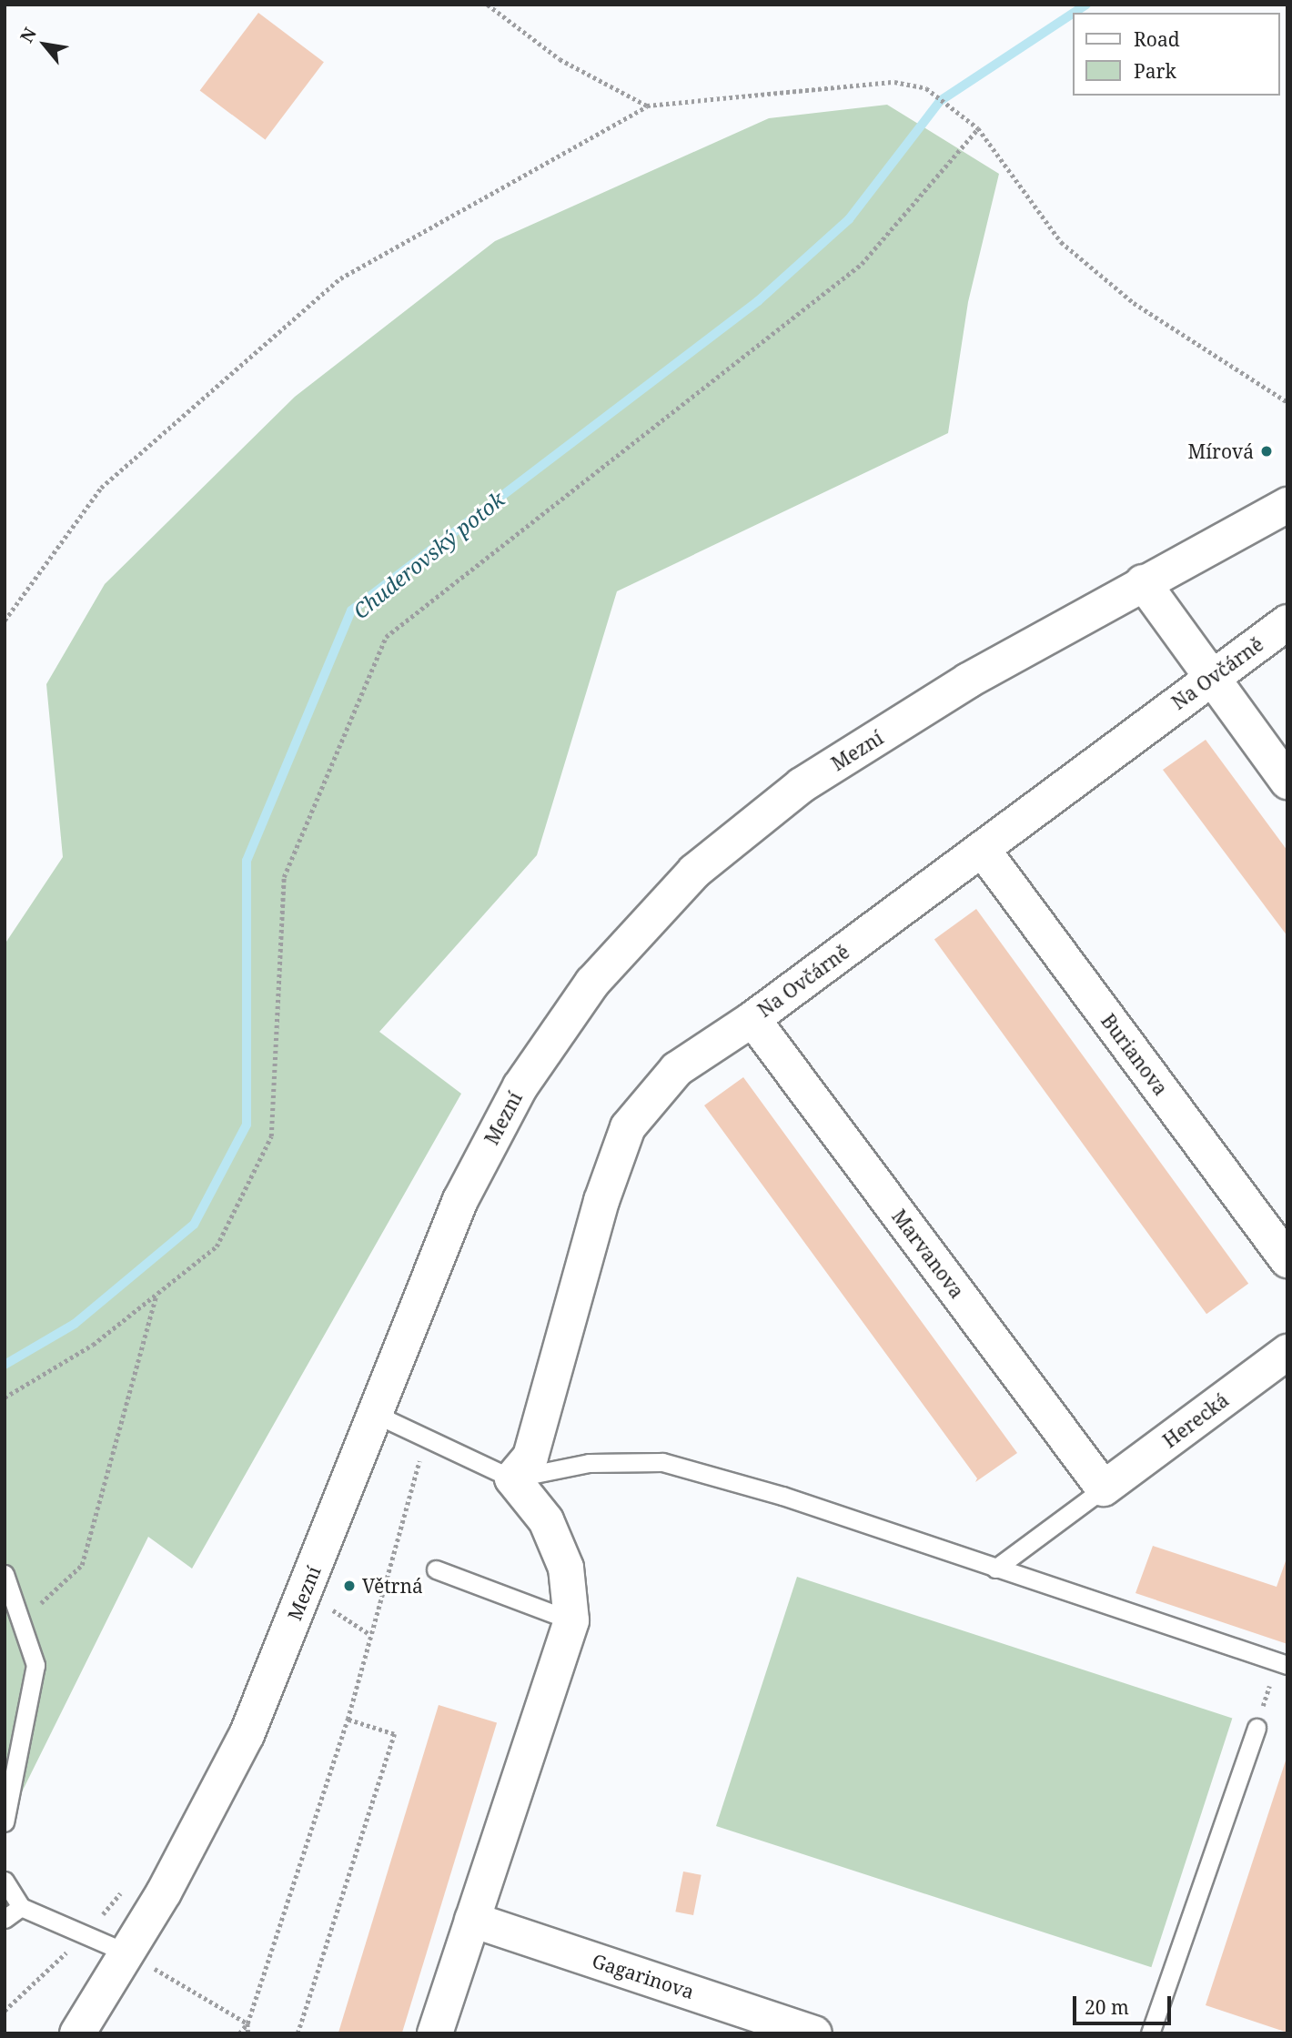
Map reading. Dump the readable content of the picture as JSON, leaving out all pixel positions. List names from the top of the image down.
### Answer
{
  "streets": {
    "street": [
      "Na Ovčárně",
      "Mezní",
      "Burianova",
      "Marvanova",
      "Herecká",
      "Gagarinova"
    ]
  },
  "crossings": [
    ["Na Ovčárně", "Burianova"],
    ["Na Ovčárně", "Marvanova"],
    ["Marvanova", "Herecká"]
  ],
  "water": ["Chuderovský potok"],
  "places": ["Mírová", "Větrná"],
  "legend": ["Road", "Park"],
  "scale_bar": "20 m",
  "north": "top left"
}
